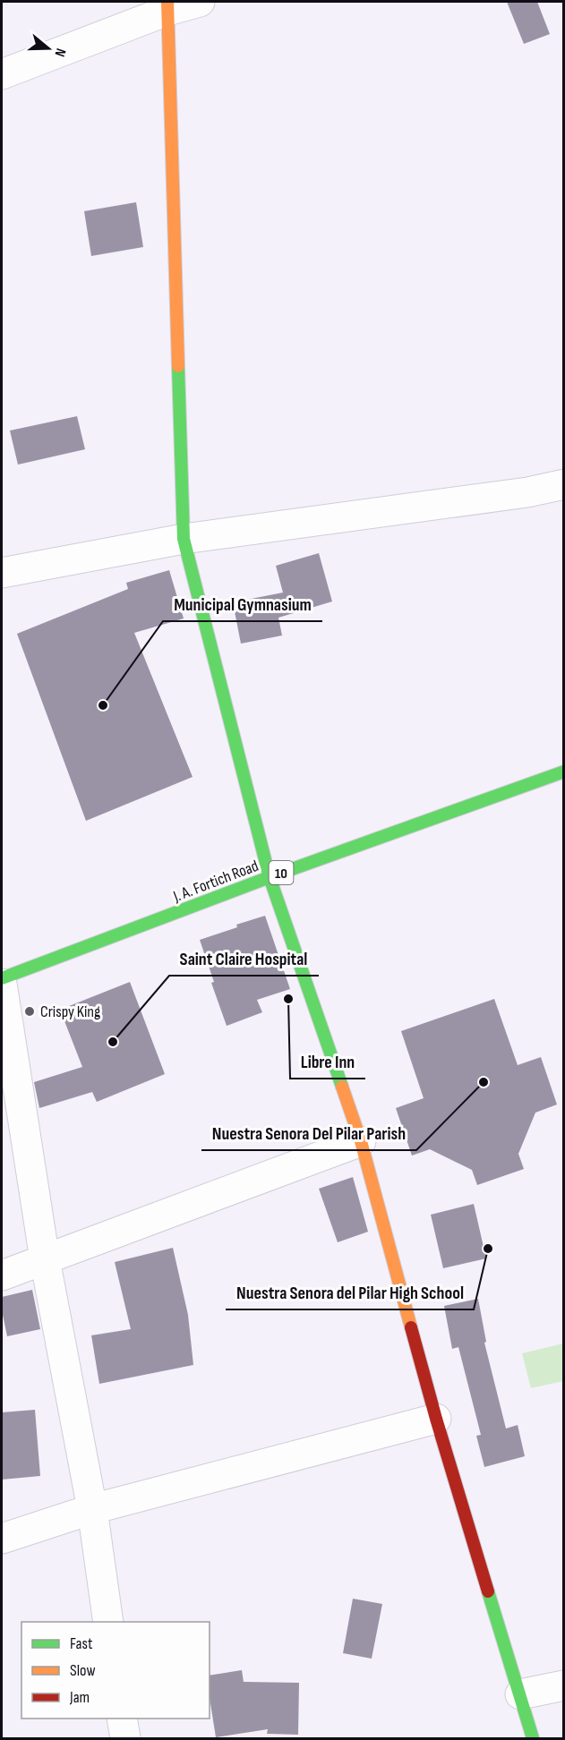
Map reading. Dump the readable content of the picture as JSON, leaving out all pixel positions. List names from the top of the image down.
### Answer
{
  "streets": {
    "main road": ["10", "J. A. Fortich Road"]
  },
  "places": [
    "Municipal Gymnasium",
    "Libre Inn",
    "Crispy King",
    "Saint Claire Hospital",
    "Nuestra Senora Del Pilar Parish",
    "Nuestra Senora del Pilar High School"
  ],
  "legend": ["Fast", "Slow", "Jam"],
  "north": "right"
}
